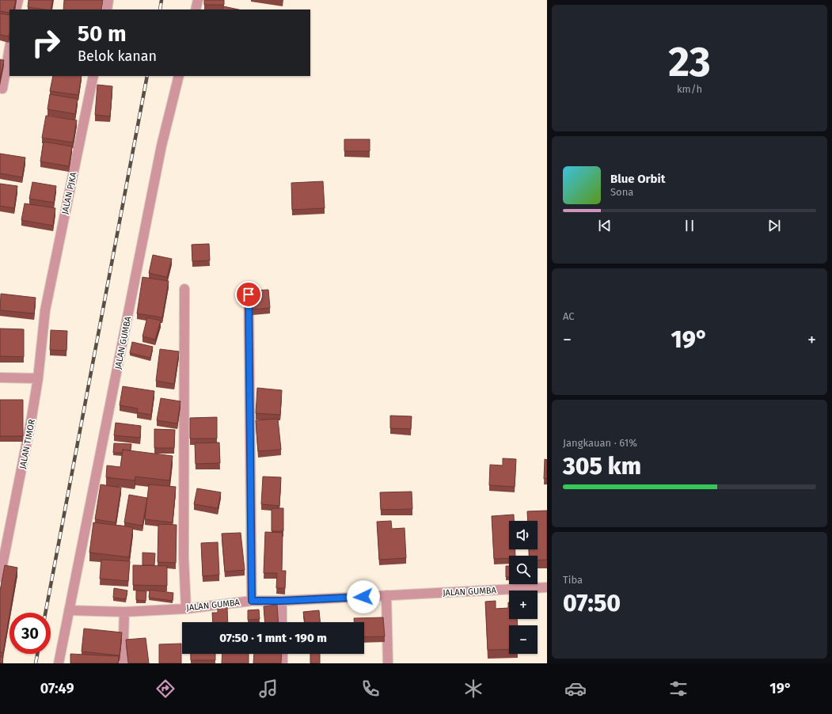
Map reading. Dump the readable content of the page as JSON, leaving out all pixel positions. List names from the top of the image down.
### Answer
{
  "streets": {
    "street": ["JALAN PJKA", "JALAN GUMBA", "JALAN TIMOR"]
  },
  "crossings": [
    ["JALAN PJKA", "JALAN TIMOR"]
  ],
  "page": {
    "tile": [
      ["23", "km/h"],
      "AC",
      ["Jangkauan · 61%", "305 km"],
      ["Tiba", "07:50"]
    ],
    "turn": ["50 m", "Belok kanan"],
    "song": ["Blue Orbit", "Sona"],
    "heat": ["−", "19°", "+"],
    "map_buttons": ["+", "−"],
    "limit": "30",
    "trip": "07:50 · 1 mnt · 190 m",
    "tabs": ["07:49", "19°"]
  }
}
